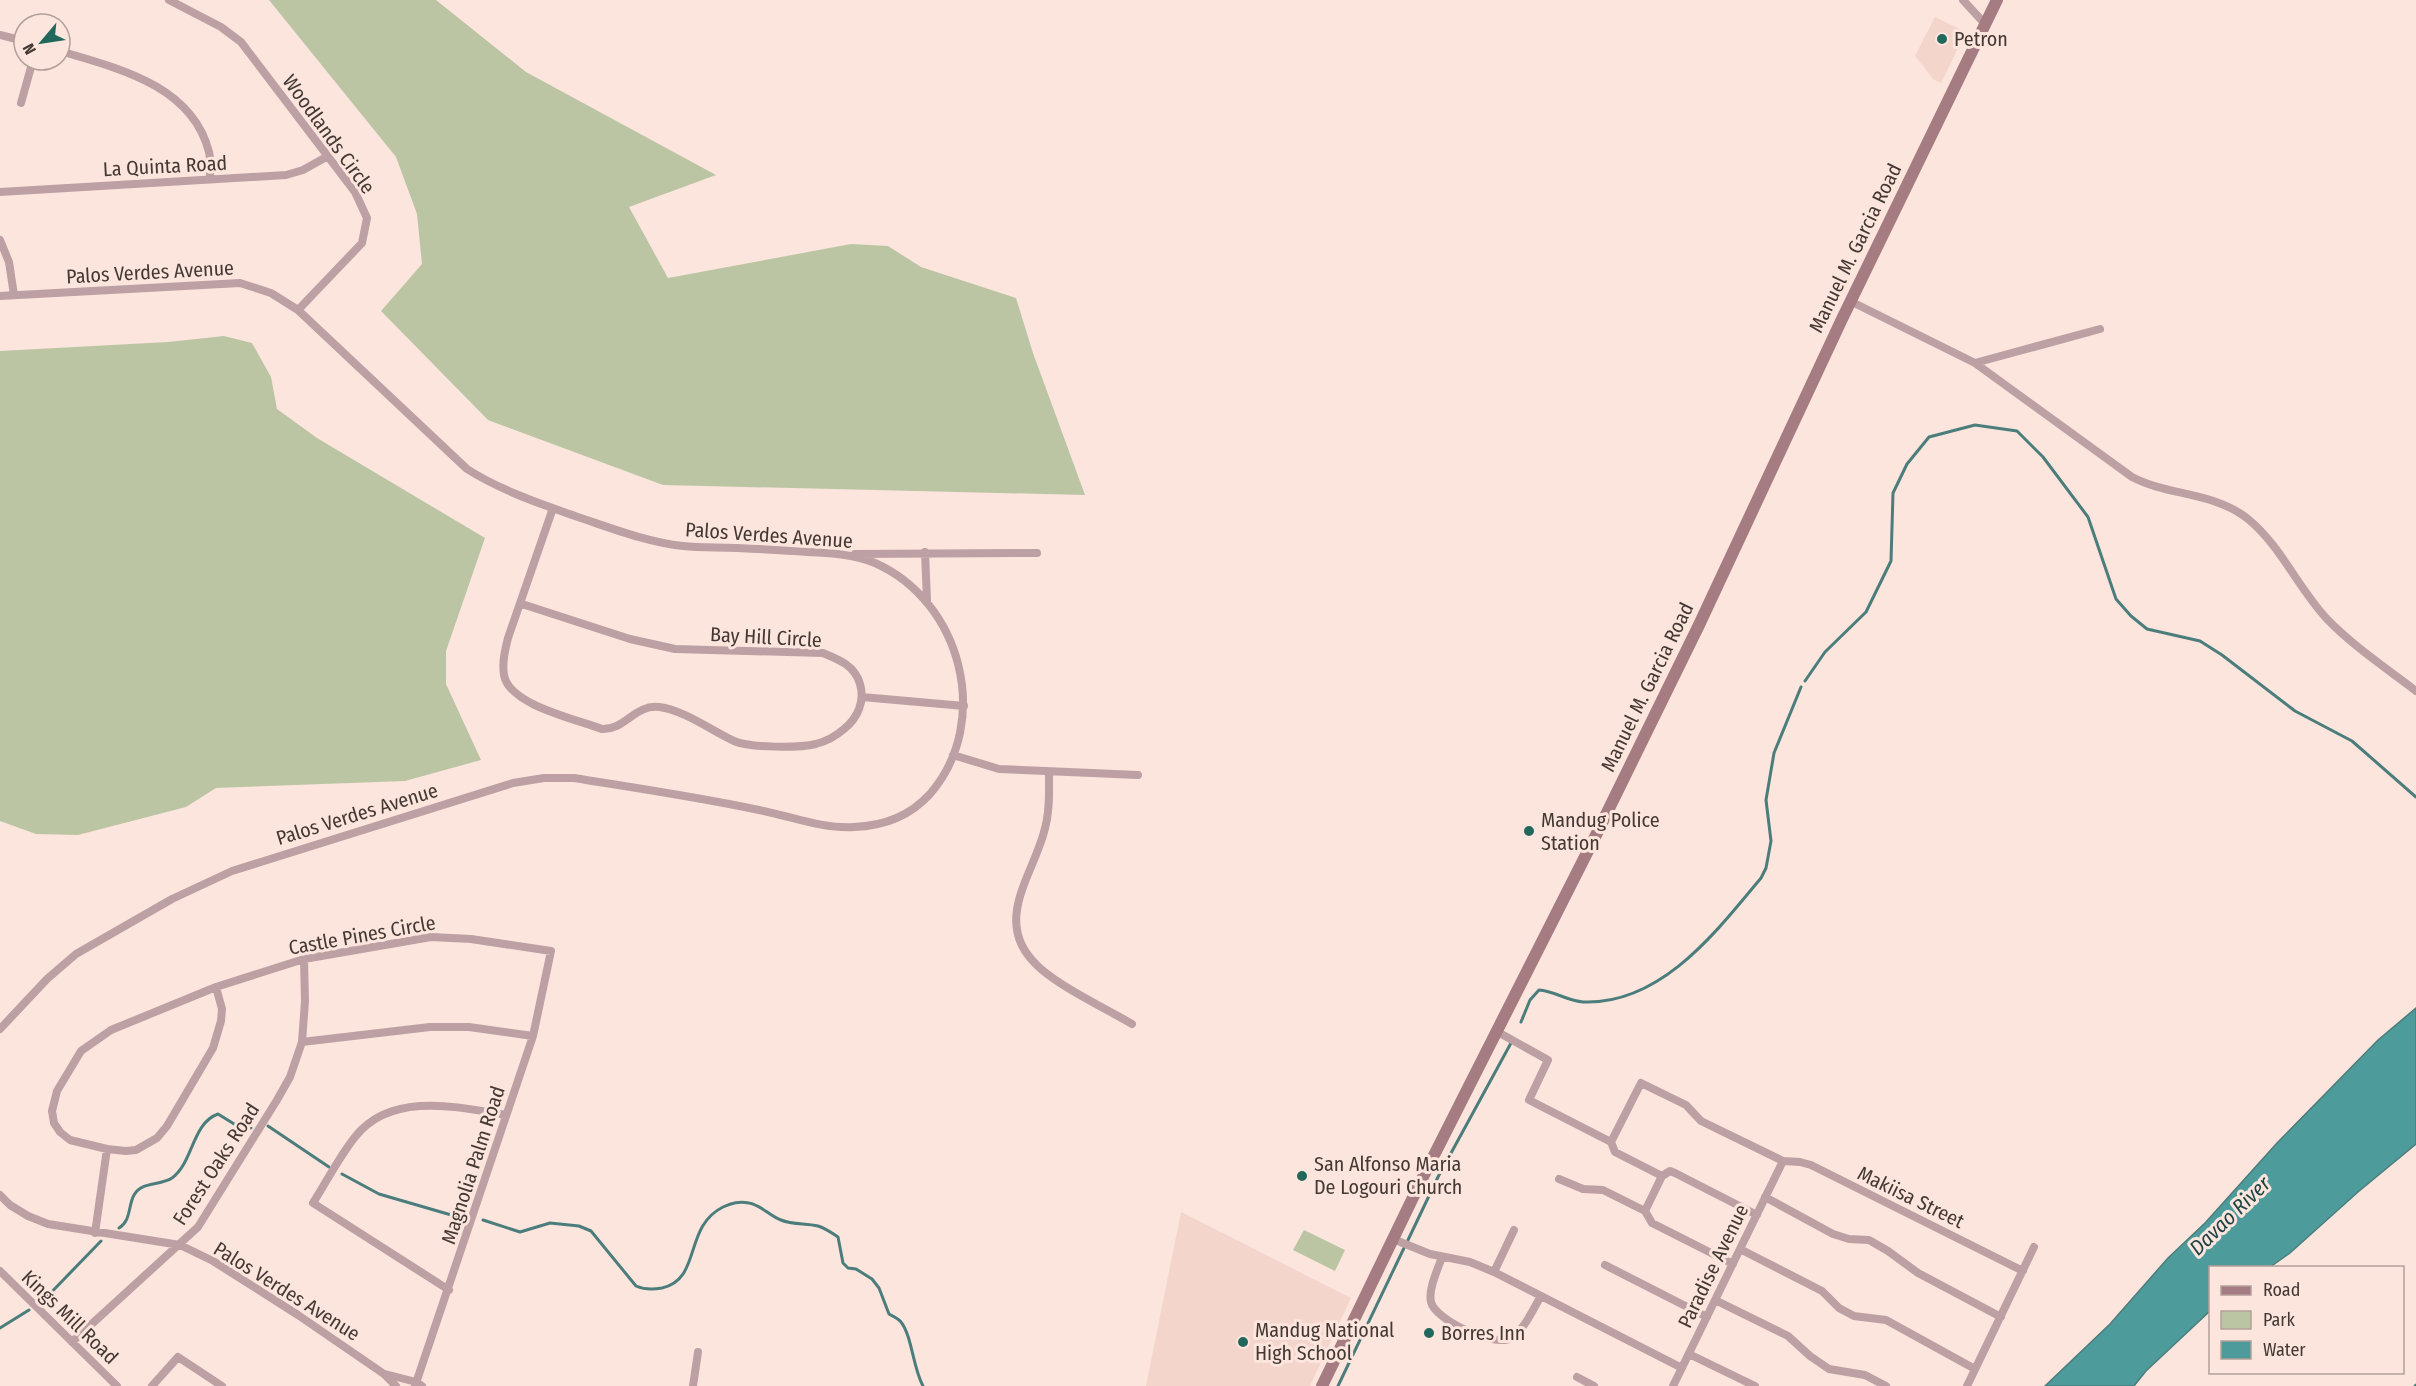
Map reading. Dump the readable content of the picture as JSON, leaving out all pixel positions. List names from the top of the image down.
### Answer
{
  "streets": {
    "main road": ["Manuel M. Garcia Road"],
    "street": [
      "Woodlands Circle",
      "La Quinta Road",
      "Palos Verdes Avenue",
      "Bay Hill Circle",
      "Castle Pines Circle",
      "Forest Oaks Road",
      "Magnolia Palm Road",
      "Makiisa Street",
      "Paradise Avenue",
      "Kings Mill Road"
    ]
  },
  "crossings": [
    ["Woodlands Circle", "La Quinta Road"],
    ["Woodlands Circle", "Palos Verdes Avenue"],
    ["Palos Verdes Avenue", "Forest Oaks Road"],
    ["Palos Verdes Avenue", "Magnolia Palm Road"],
    ["Castle Pines Circle", "Forest Oaks Road"],
    ["Castle Pines Circle", "Magnolia Palm Road"],
    ["Forest Oaks Road", "Kings Mill Road"],
    ["Makiisa Street", "Paradise Avenue"]
  ],
  "water": ["Davao River"],
  "places": [
    "Petron",
    "Mandug Police Station",
    "San Alfonso Maria De Logouri Church",
    "Borres Inn",
    "Mandug National High School"
  ],
  "legend": ["Road", "Park", "Water"],
  "north": "bottom left"
}
